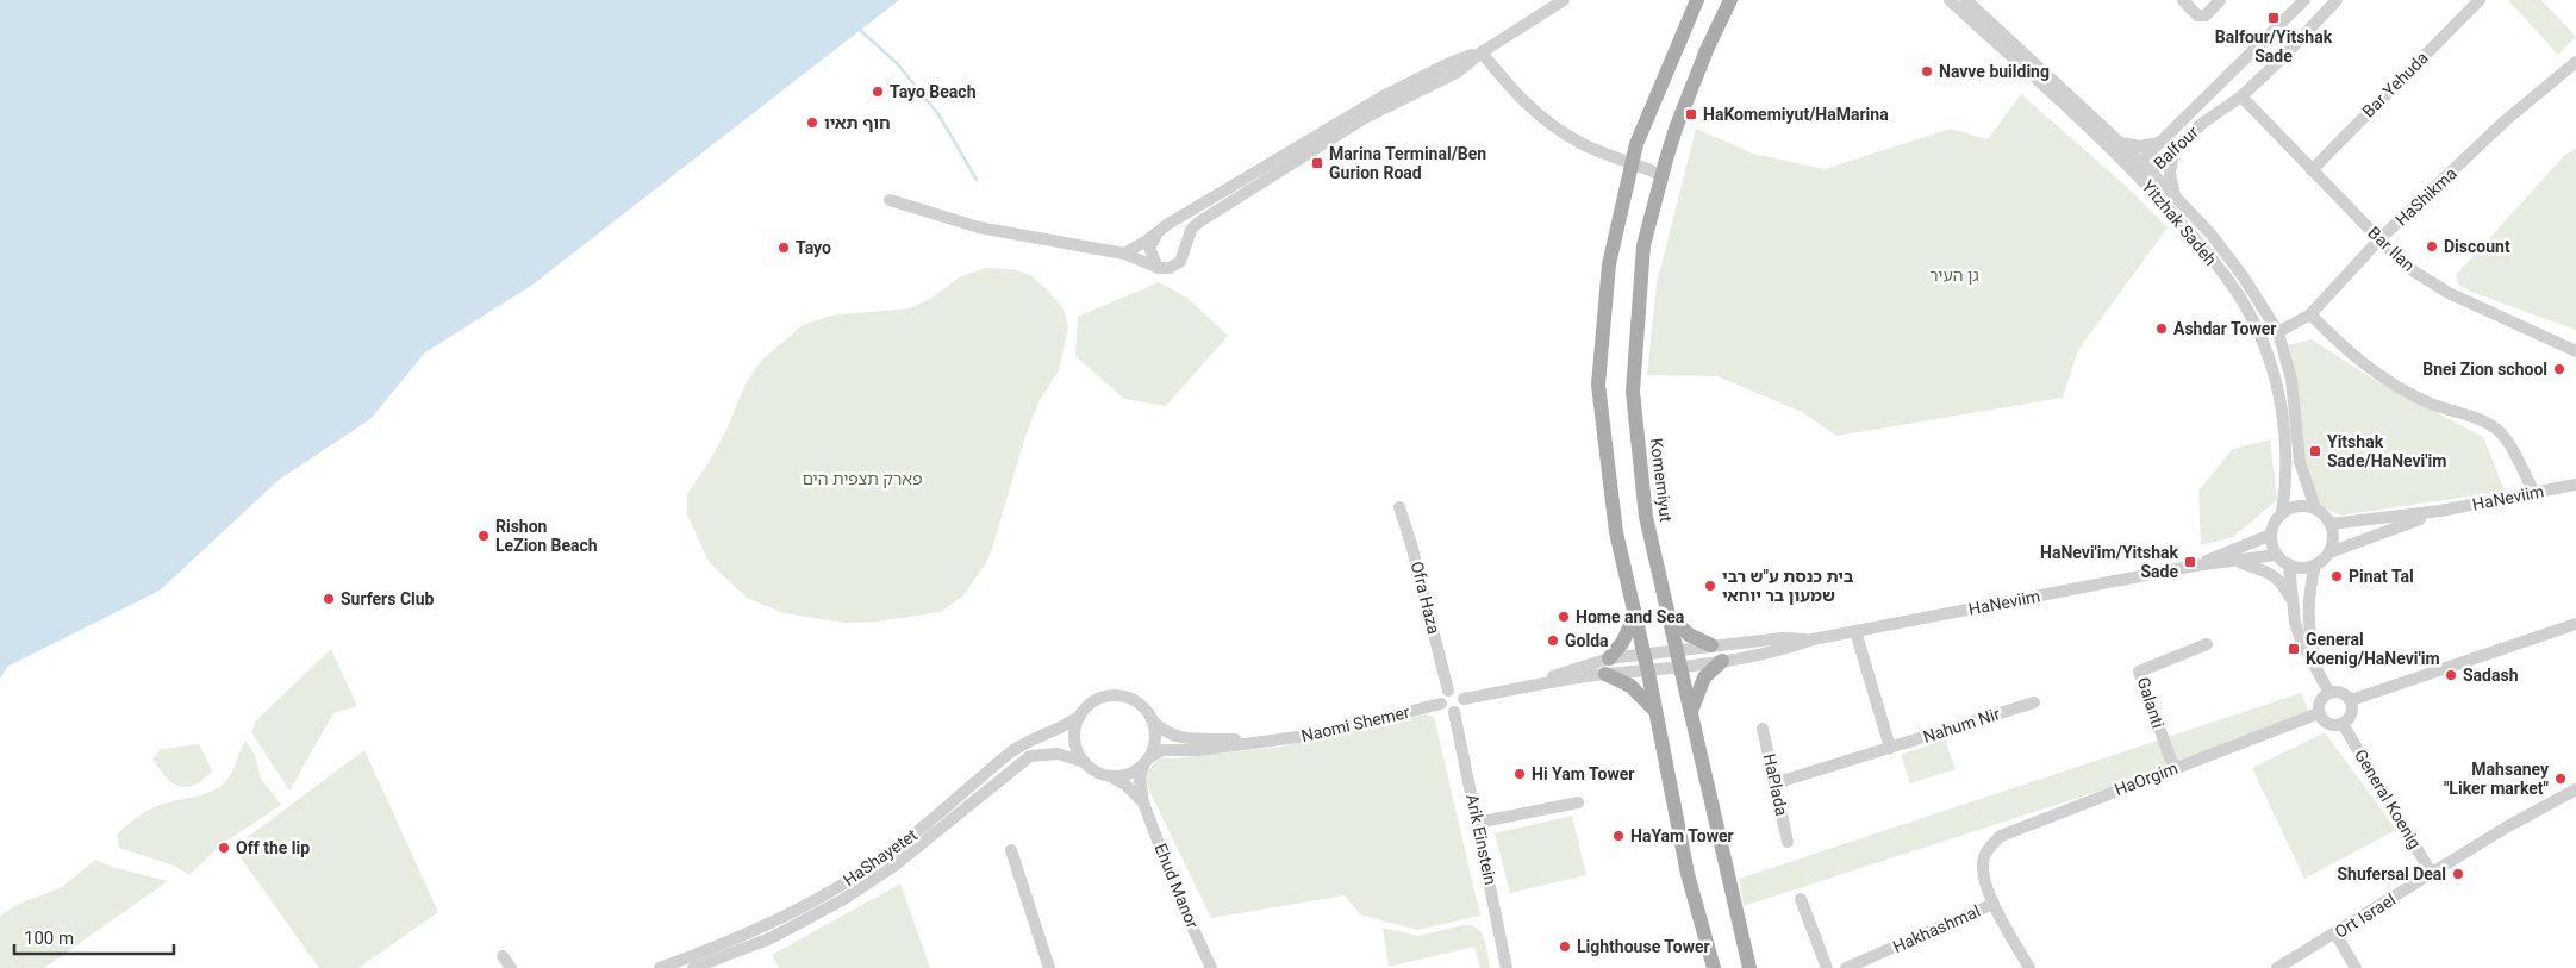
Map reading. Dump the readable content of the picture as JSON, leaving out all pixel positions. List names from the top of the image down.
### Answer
{
  "streets": {
    "main road": ["Komemiyut"],
    "street": [
      "Bar Yehuda",
      "Balfour",
      "HaShikma",
      "Yitzhak Sadeh",
      "Bar Ilan",
      "HaNeviim",
      "Ofra Haza",
      "Galanti",
      "Naomi Shemer",
      "Nahum Nir",
      "HaOrgim",
      "HaPlada",
      "General Koenig",
      "Arik Einstein",
      "HaShayetet",
      "Ehud Manor",
      "Ort Israel",
      "Hakhashmal"
    ]
  },
  "crossings": [
    ["Bar Yehuda", "Bar Ilan"],
    ["Balfour", "Yitzhak Sadeh"],
    ["Balfour", "Bar Ilan"],
    ["HaShikma", "Yitzhak Sadeh"],
    ["HaShikma", "Bar Ilan"],
    ["Yitzhak Sadeh", "HaNeviim"],
    ["Komemiyut", "HaNeviim"],
    ["Ofra Haza", "Naomi Shemer"],
    ["Ofra Haza", "Arik Einstein"],
    ["Galanti", "HaOrgim"],
    ["Naomi Shemer", "Arik Einstein"],
    ["Naomi Shemer", "HaShayetet"],
    ["Naomi Shemer", "Ehud Manor"],
    ["Nahum Nir", "HaPlada"],
    ["HaOrgim", "General Koenig"],
    ["HaOrgim", "Hakhashmal"],
    ["General Koenig", "Ort Israel"],
    ["HaShayetet", "Ehud Manor"]
  ],
  "parks": ["גן העיר", "פארק תצפית הים"],
  "places": {
    "transit": [
      "Balfour/Yitshak Sade",
      "HaKomemiyut/HaMarina",
      "Marina Terminal/Ben Gurion Road",
      "Yitshak Sade/HaNevi'im",
      "HaNevi'im/Yitshak Sade",
      "General Koenig/HaNevi'im"
    ],
    "other": [
      "Navve building",
      "Tayo Beach",
      "חוף תאיו",
      "Discount",
      "Tayo",
      "Ashdar Tower",
      "Bnei Zion school",
      "Rishon LeZion Beach",
      "Pinat Tal",
      "בית כנסת ע\"ש רבי שמעון בר יוחאי",
      "Surfers Club",
      "Home and Sea",
      "Golda",
      "Sadash",
      "Hi Yam Tower",
      "Mahsaney \"Liker market\"",
      "HaYam Tower",
      "Off the lip",
      "Shufersal Deal",
      "Lighthouse Tower"
    ]
  },
  "scale_bar": "100 m"
}
